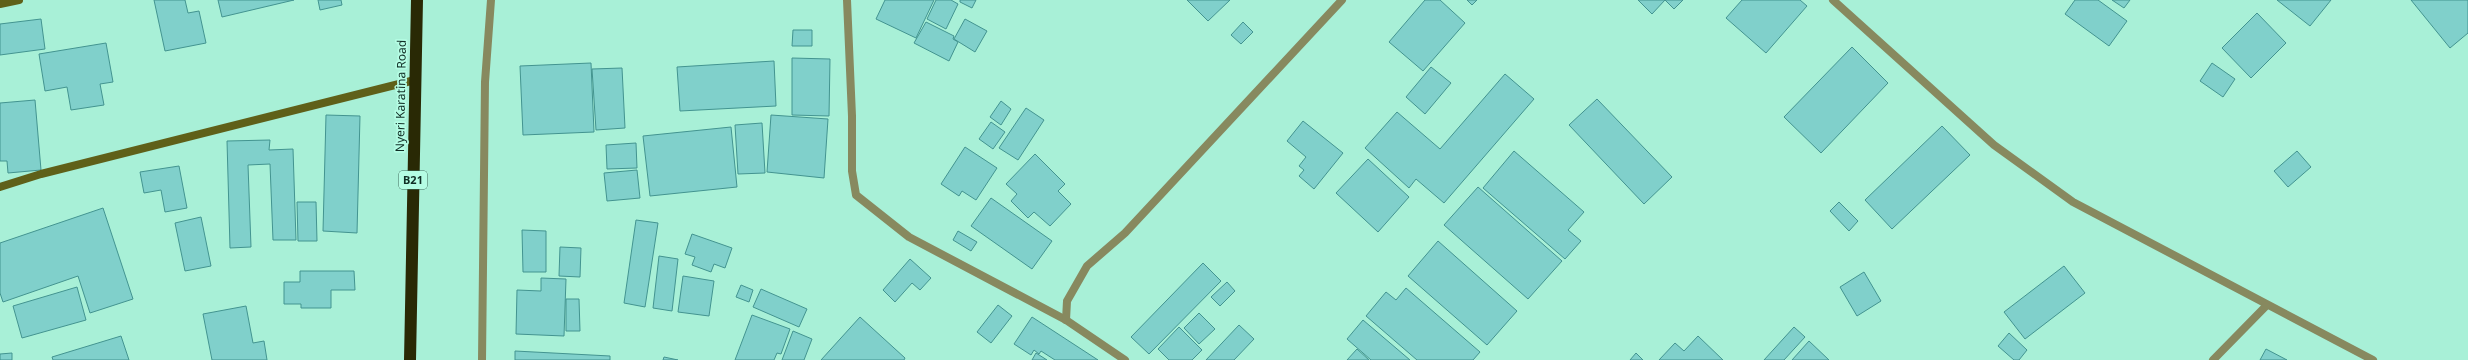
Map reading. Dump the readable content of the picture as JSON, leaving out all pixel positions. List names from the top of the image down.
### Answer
{
  "streets": {
    "highway": ["Nyeri Karatina Road", "B21"]
  }
}
